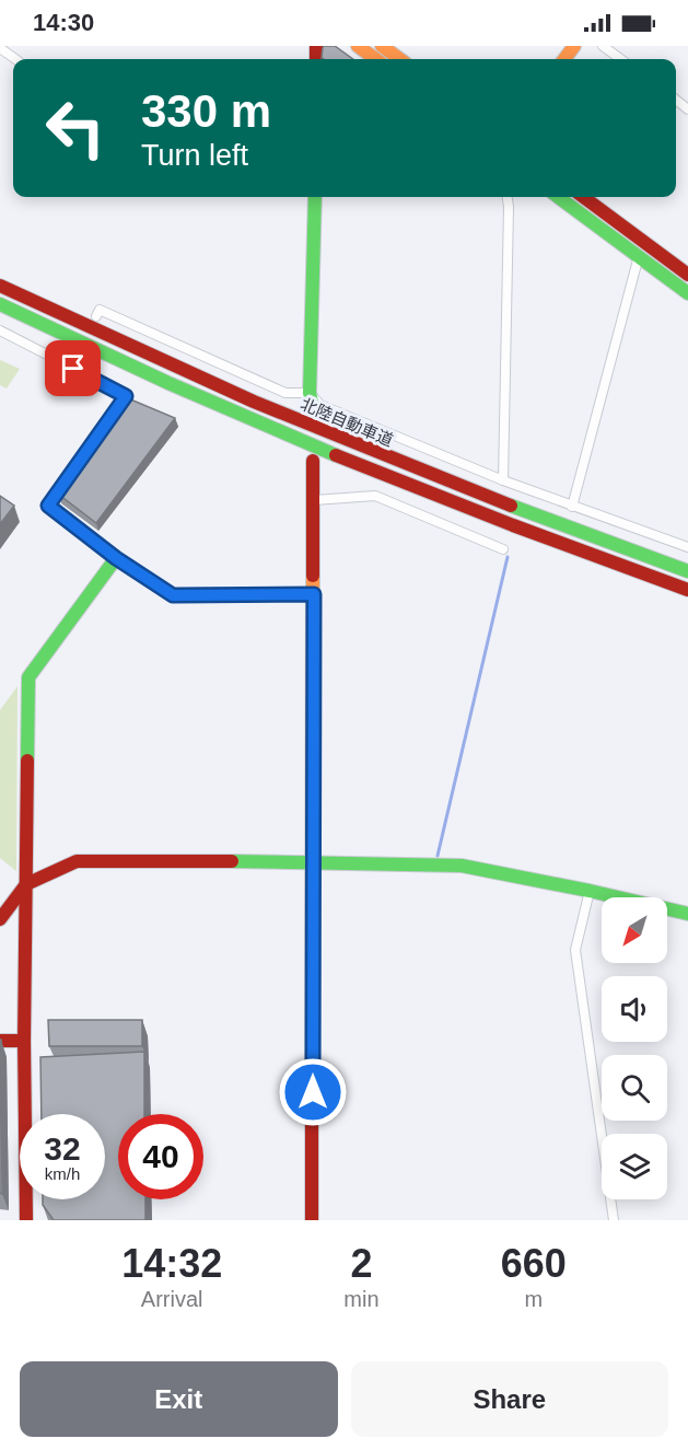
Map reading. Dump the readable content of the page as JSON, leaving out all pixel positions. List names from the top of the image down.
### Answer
{
  "streets": {
    "main road": ["北陸自動車道"]
  },
  "north": "bottom left",
  "page": {
    "status": "14:30",
    "turn": ["330 m", "Turn left"],
    "speed": "32 km/h",
    "limit": "40",
    "eta": [
      "14:32",
      "Arrival",
      "2",
      "min",
      "660",
      "m"
    ],
    "buttons": ["Exit", "Share"]
  }
}
